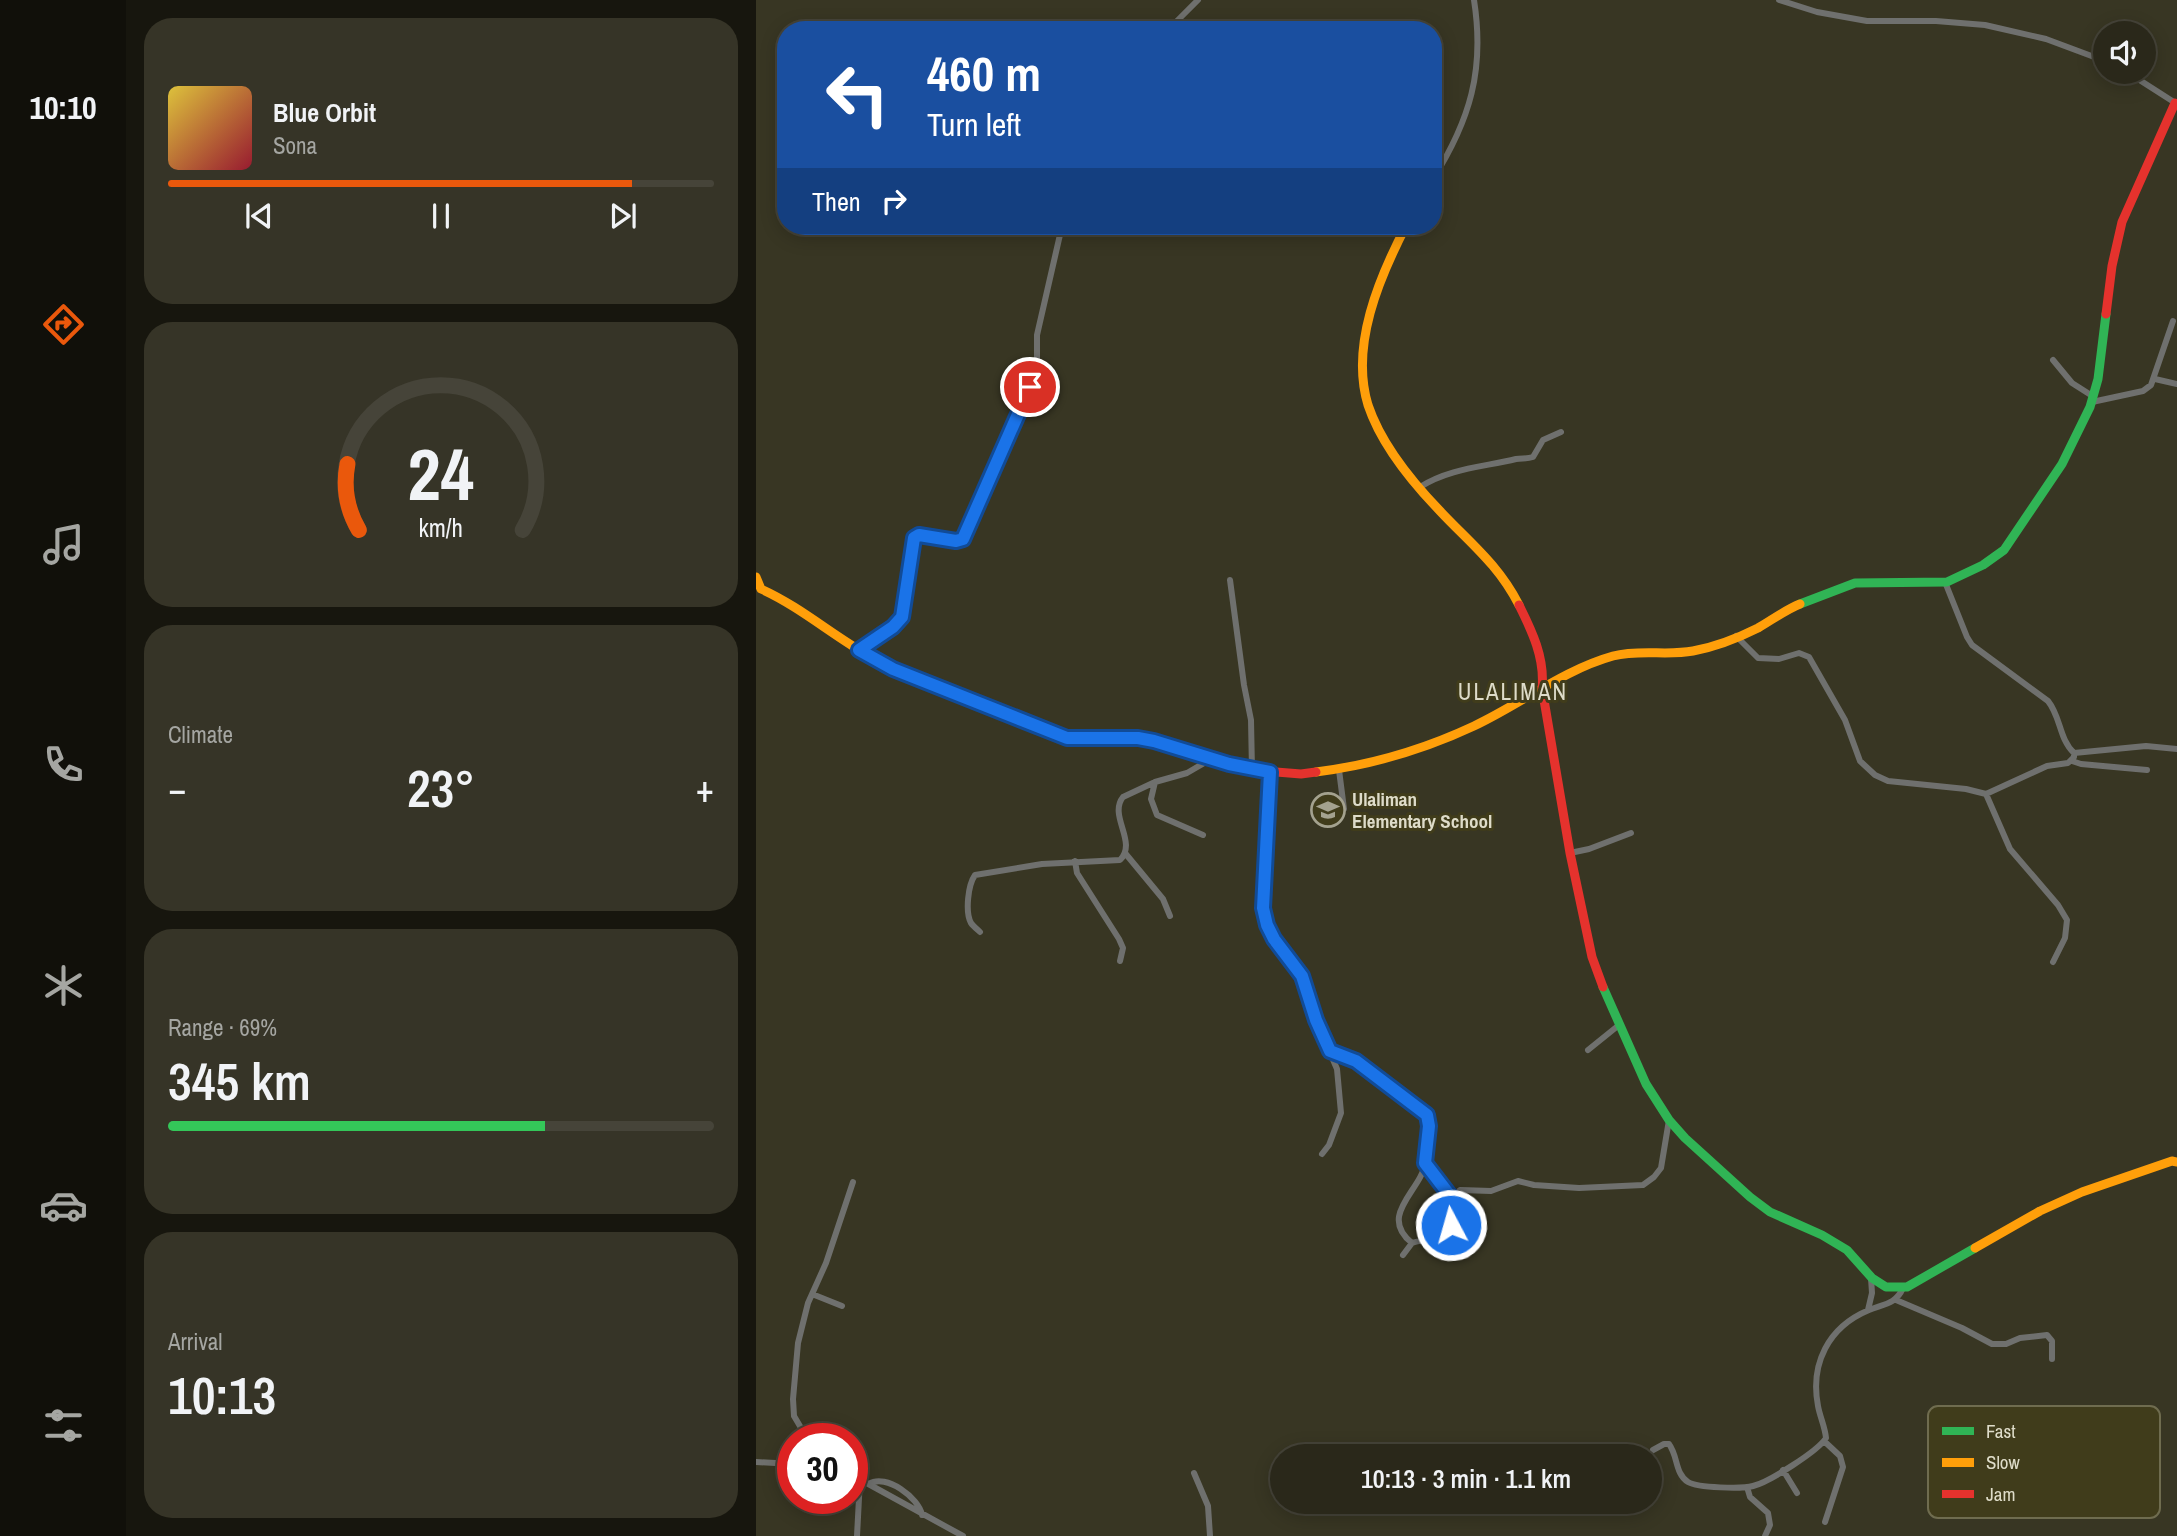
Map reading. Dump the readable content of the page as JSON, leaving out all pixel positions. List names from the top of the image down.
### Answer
{
  "districts": ["ULALIMAN"],
  "places": {
    "school or university": ["Ulaliman Elementary School"]
  },
  "legend": ["Fast", "Slow", "Jam"],
  "page": {
    "tabs": "10:10",
    "turn": ["460 m", "Turn left"],
    "song": ["Blue Orbit", "Sona"],
    "then": "Then",
    "tile": [
      "Climate",
      ["Range · 69%", "345 km"],
      ["Arrival", "10:13"]
    ],
    "heat": ["−", "23°", "+"],
    "limit": "30",
    "trip": "10:13 · 3 min · 1.1 km",
    "gauge": ["24", "km/h"]
  }
}
